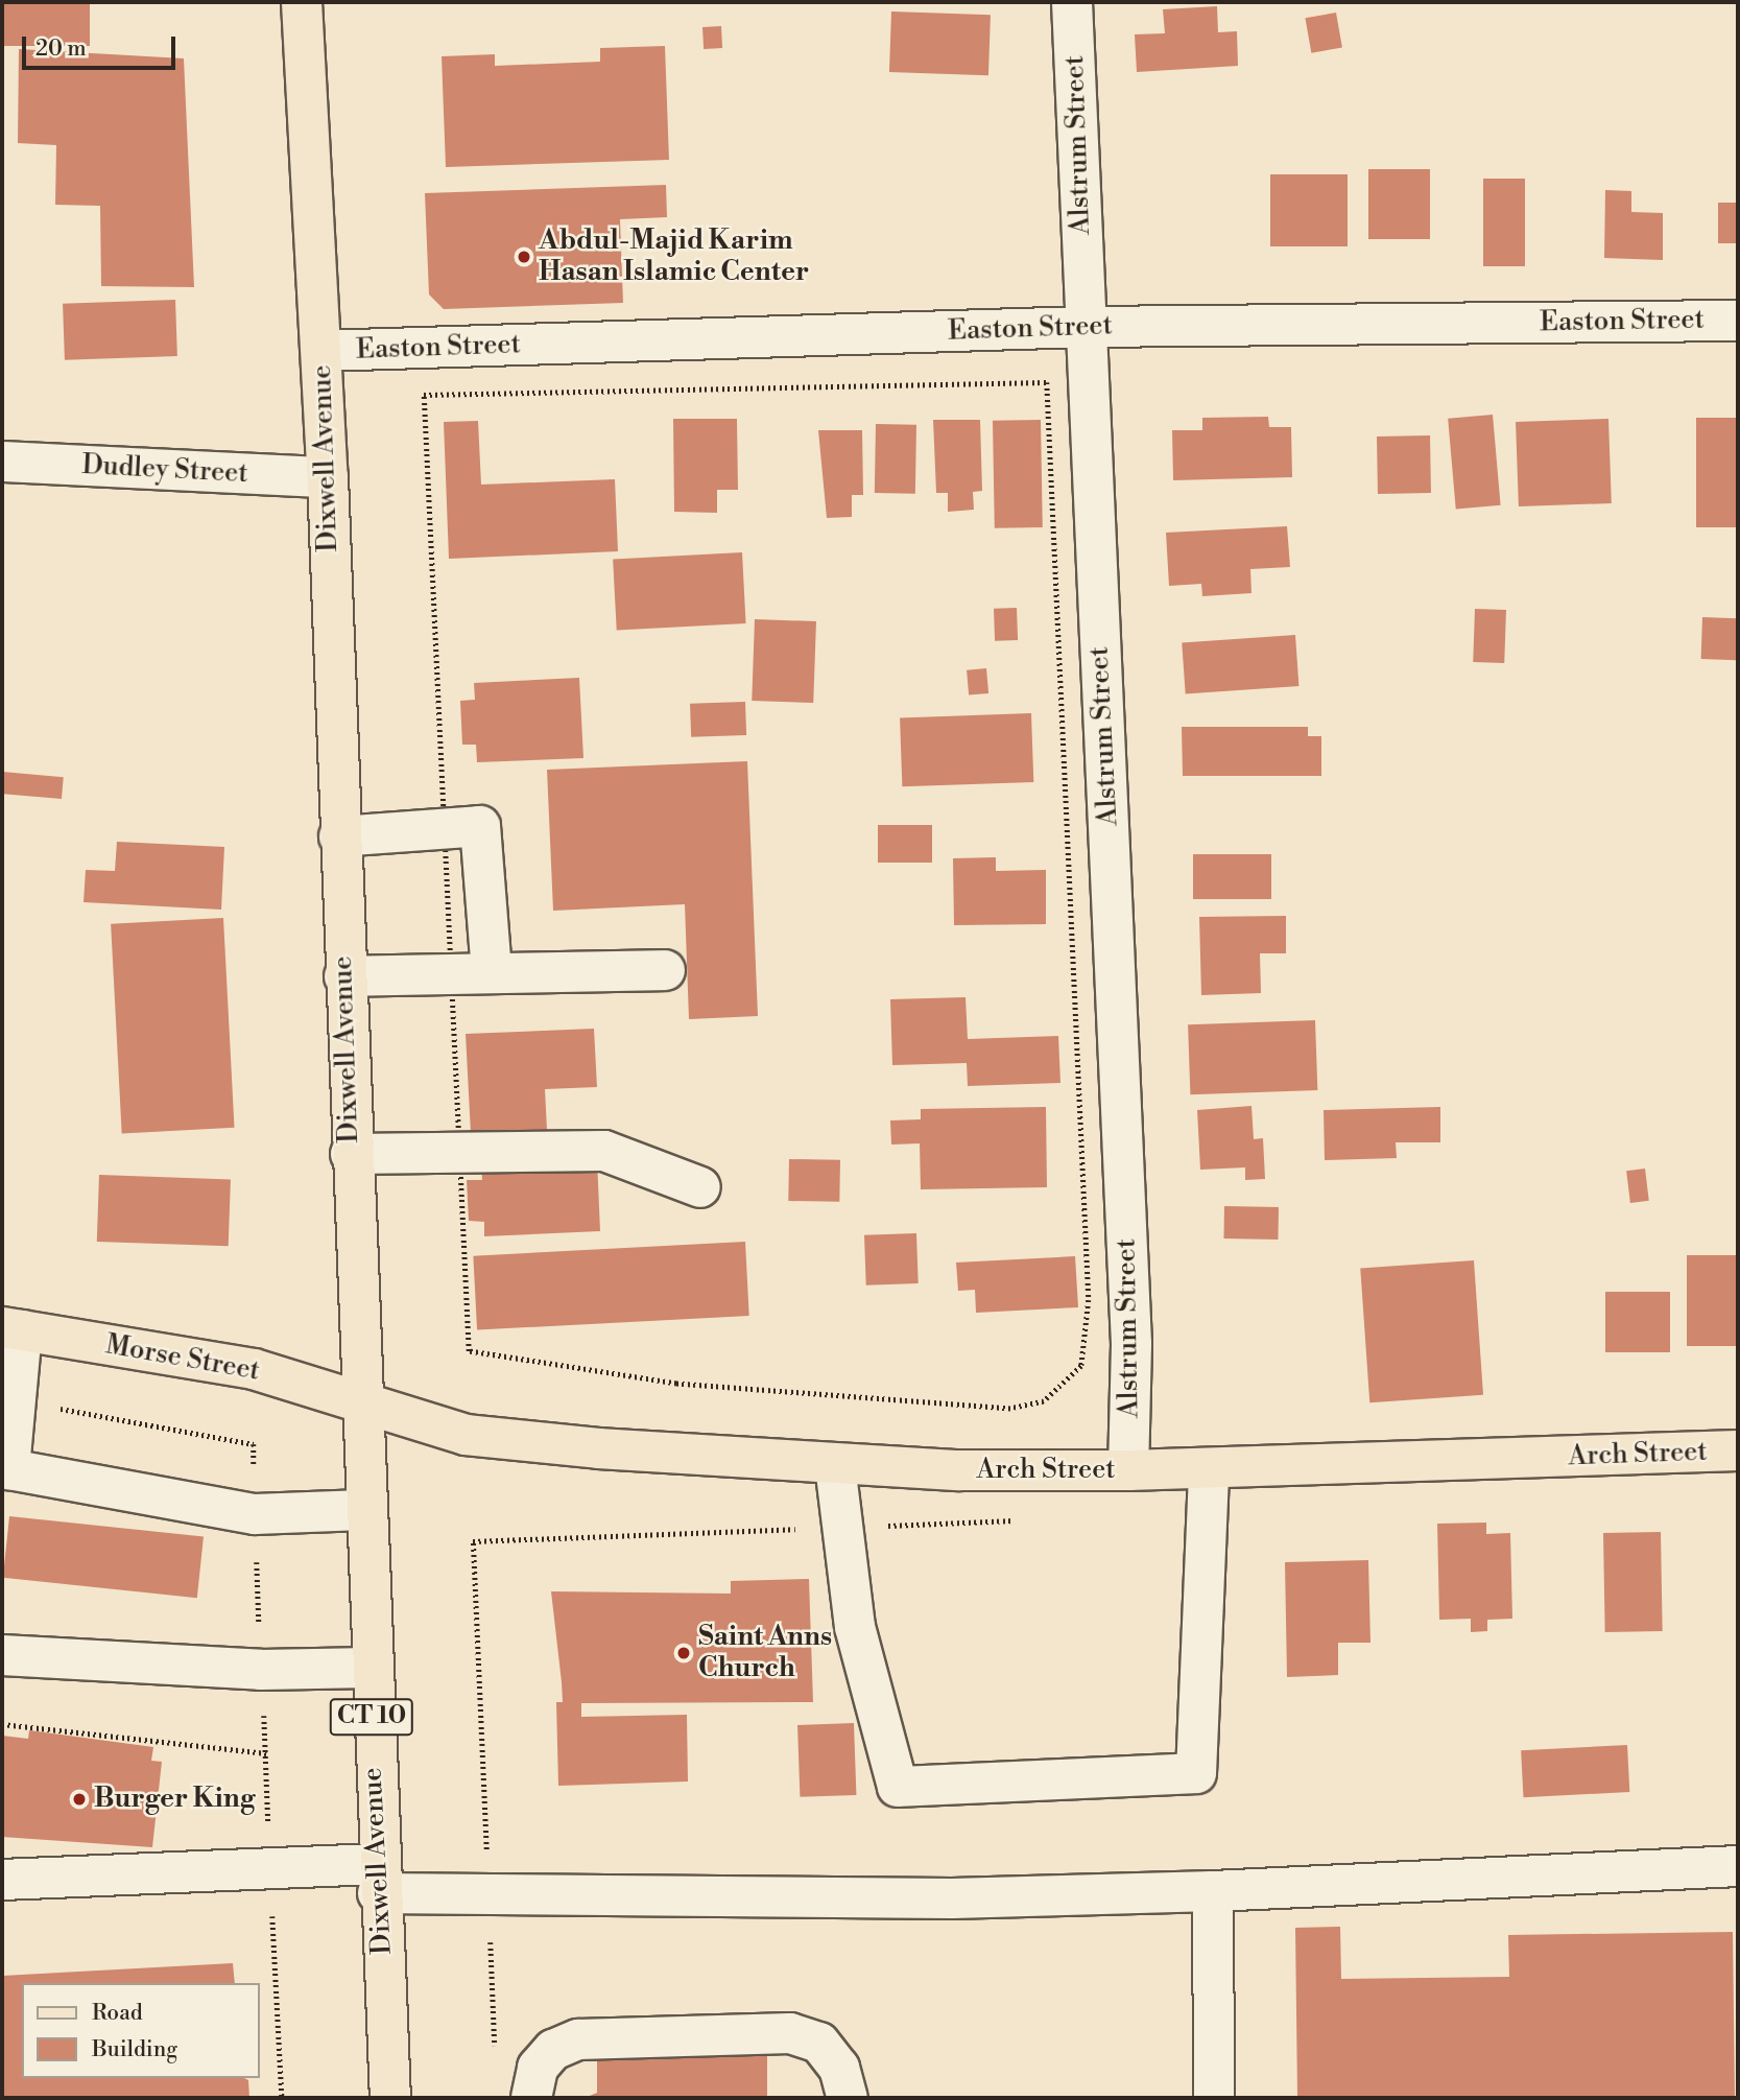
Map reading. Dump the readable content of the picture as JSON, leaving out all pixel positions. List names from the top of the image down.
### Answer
{
  "streets": {
    "main road": [
      "Dixwell Avenue",
      "Morse Street",
      "Arch Street",
      "CT 10"
    ],
    "street": ["Alstrum Street", "Easton Street", "Dudley Street"]
  },
  "crossings": [
    ["Alstrum Street", "Easton Street"],
    ["Alstrum Street", "Arch Street"],
    ["Easton Street", "Dixwell Avenue"],
    ["Dixwell Avenue", "Dudley Street"],
    ["Dixwell Avenue", "Morse Street"],
    ["Dixwell Avenue", "Arch Street"],
    ["Morse Street", "Arch Street"]
  ],
  "places": ["Abdul-Majid Karim Hasan Islamic Center", "Saint Anns Church", "Burger King"],
  "legend": ["Road", "Building"],
  "scale_bar": "20 m"
}
